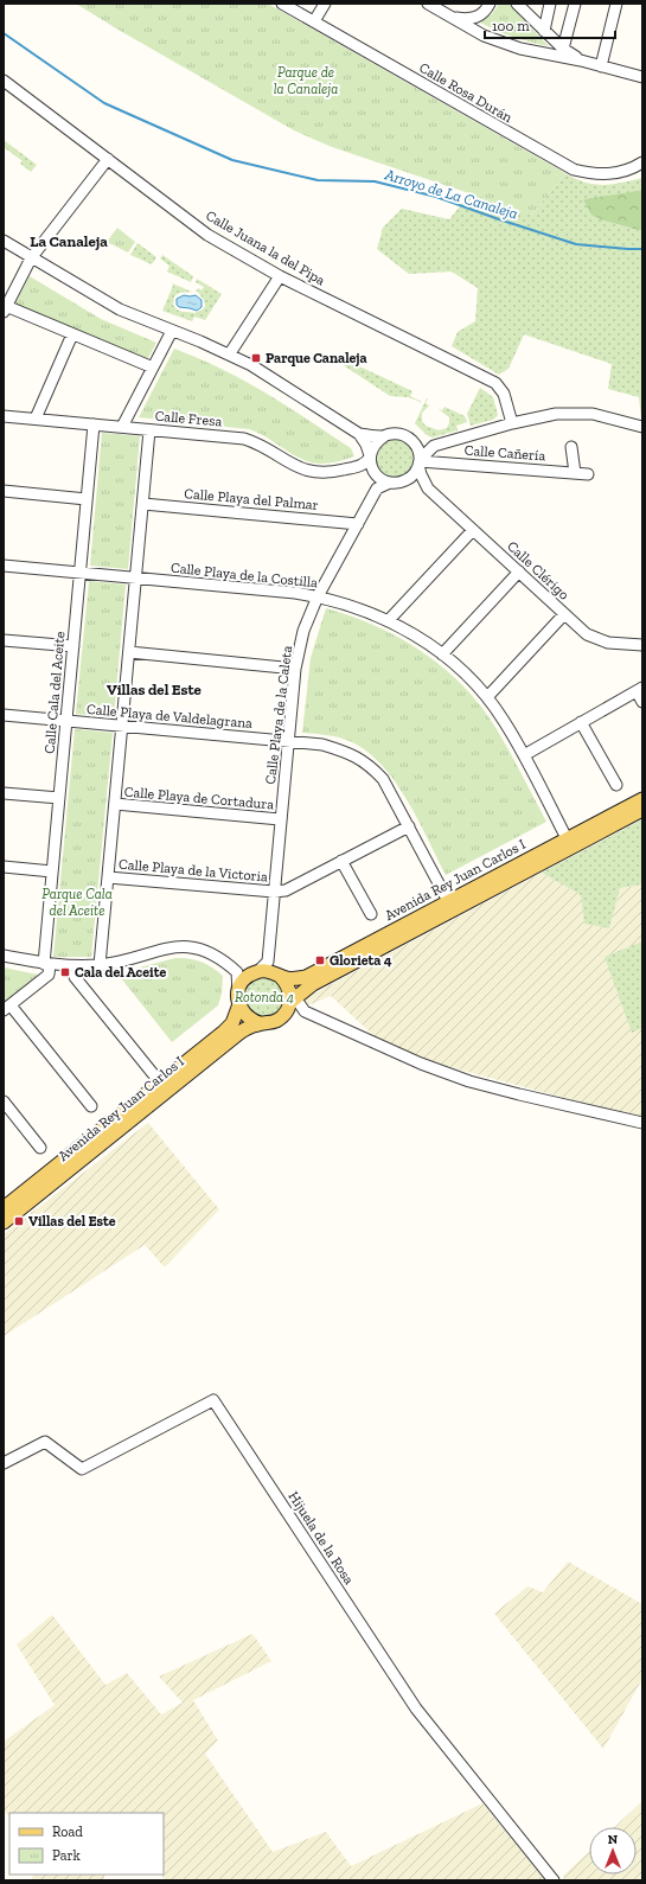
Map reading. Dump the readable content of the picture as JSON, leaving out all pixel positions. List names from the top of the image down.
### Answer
{
  "streets": {
    "main road": ["Avenida Rey Juan Carlos I"],
    "street": [
      "Calle Rosa Durán",
      "Calle Juana la del Pipa",
      "Calle Fresa",
      "Calle Cañería",
      "Calle Playa del Palmar",
      "Calle Clérigo",
      "Calle Playa de la Costilla",
      "Calle Cala del Aceite",
      "Calle Playa de la Caleta",
      "Calle Playa de Valdelagrana",
      "Calle Playa de Cortadura",
      "Calle Playa de la Victoria",
      "Hijuela de la Rosa"
    ]
  },
  "crossings": [
    ["Calle Fresa", "Calle Cala del Aceite"],
    ["Calle Cañería", "Calle Clérigo"],
    ["Calle Playa del Palmar", "Calle Playa de la Caleta"],
    ["Calle Playa de la Costilla", "Calle Cala del Aceite"],
    ["Calle Playa de la Costilla", "Calle Playa de la Caleta"],
    ["Calle Playa de la Costilla", "Avenida Rey Juan Carlos I"],
    ["Calle Cala del Aceite", "Calle Playa de Valdelagrana"],
    ["Calle Playa de la Caleta", "Calle Playa de Valdelagrana"],
    ["Calle Playa de la Caleta", "Calle Playa de Cortadura"],
    ["Calle Playa de la Caleta", "Calle Playa de la Victoria"],
    ["Calle Playa de Valdelagrana", "Avenida Rey Juan Carlos I"]
  ],
  "districts": ["La Canaleja", "Villas del Este"],
  "water": ["Arroyo de La Canaleja"],
  "parks": ["Parque de la Canaleja", "Parque Cala del Aceite", "Rotonda 4"],
  "places": {
    "transit": [
      "Parque Canaleja",
      "Glorieta 4",
      "Cala del Aceite",
      "Villas del Este"
    ]
  },
  "legend": ["Road", "Park"],
  "scale_bar": "100 m",
  "north": "top"
}
